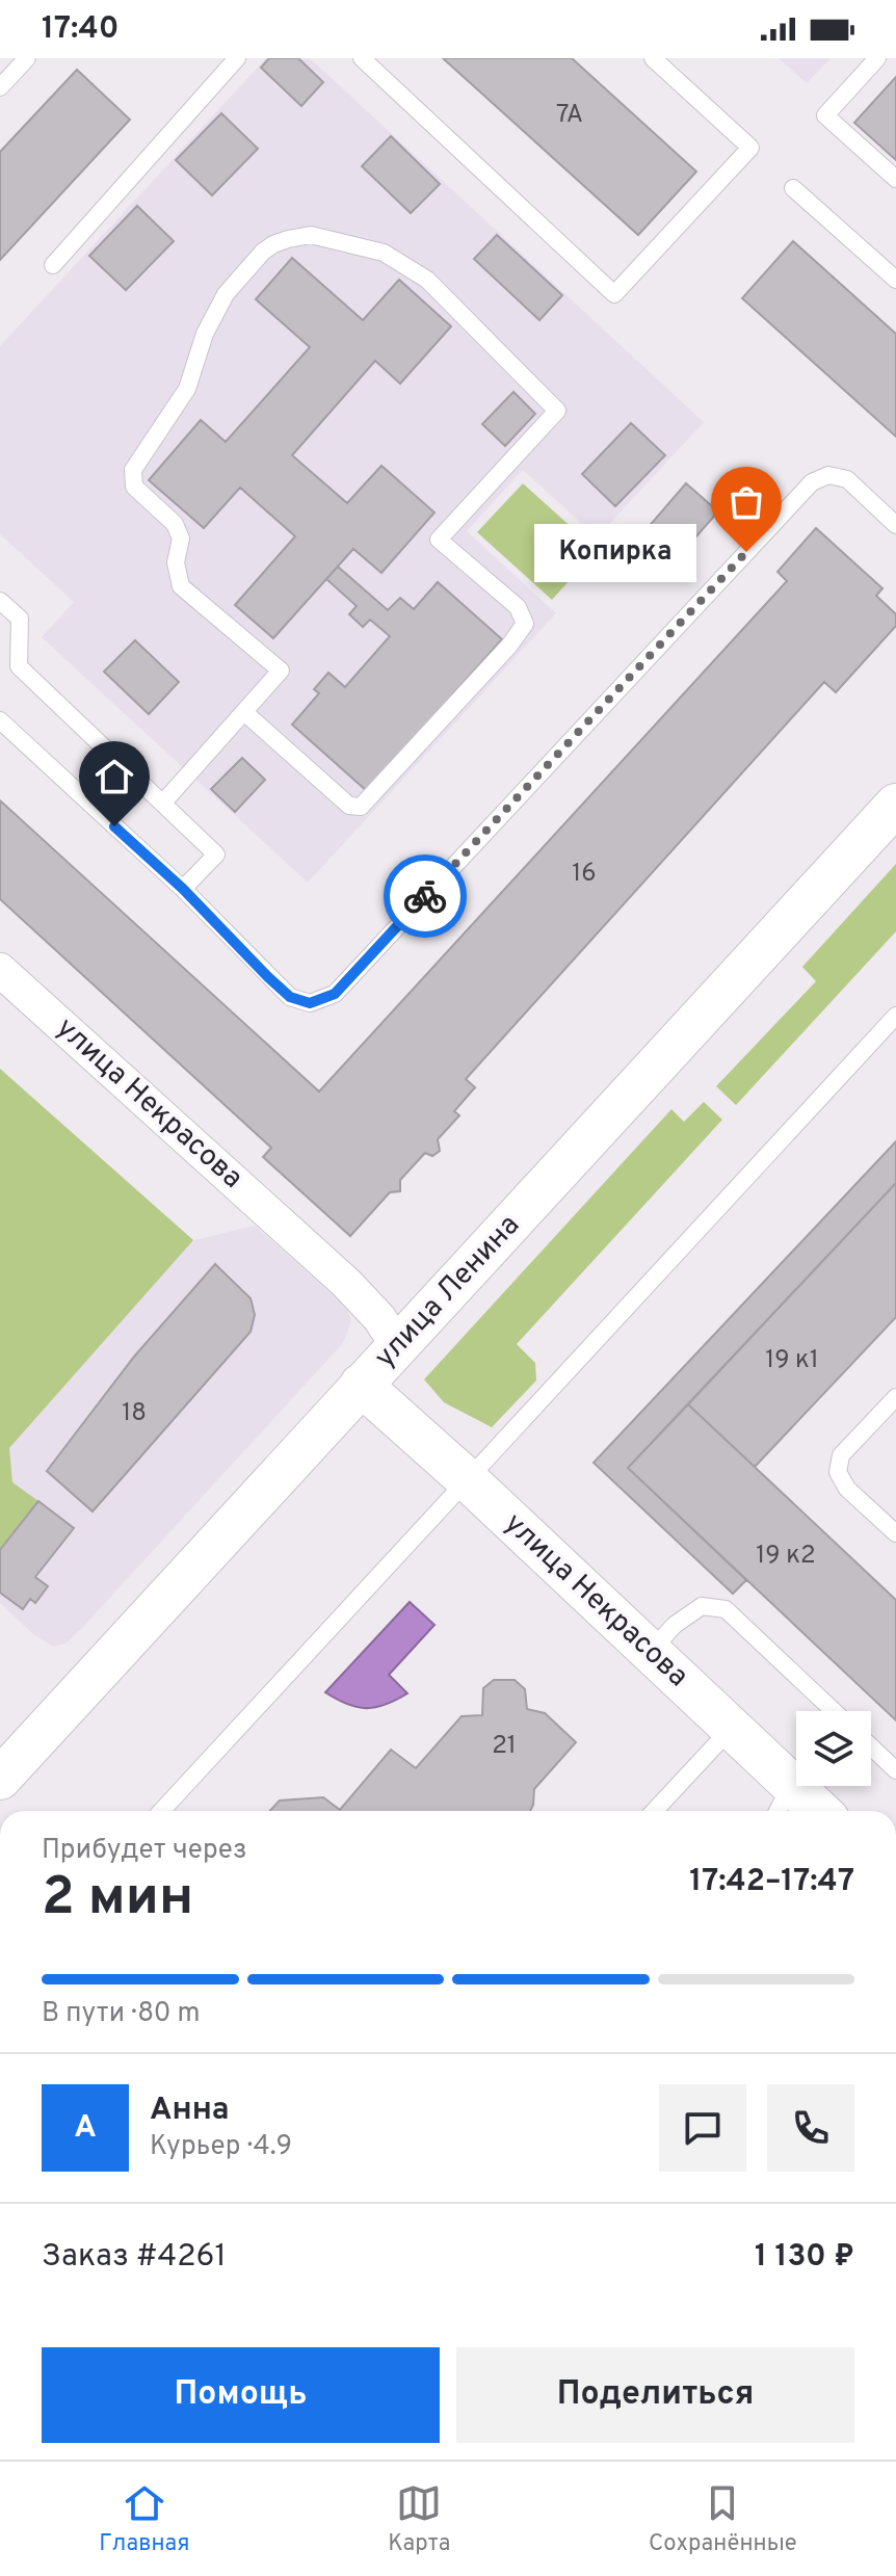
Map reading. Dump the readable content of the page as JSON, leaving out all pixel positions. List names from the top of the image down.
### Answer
{
  "streets": {
    "street": ["улица Некрасова", "улица Ленина"]
  },
  "crossings": [
    ["улица Некрасова", "улица Ленина"]
  ],
  "places": ["Копирка"],
  "house_numbers": [
    "7А",
    "16",
    "19 к1",
    "18",
    "19 к2",
    "21"
  ],
  "page": {
    "status": "17:40",
    "bubble": "Копирка",
    "heading": ["2 мин", "Прибудет через", "17:42–17:47"],
    "panel": [
      "Анна",
      "Курьер · 4.9",
      "Заказ #4261",
      "1 130 ₽"
    ],
    "bar": "В пути · 80 m",
    "round": "А",
    "buttons": ["Помощь", "Поделиться"],
    "tabs": ["Главная", "Карта", "Сохранённые"]
  }
}
